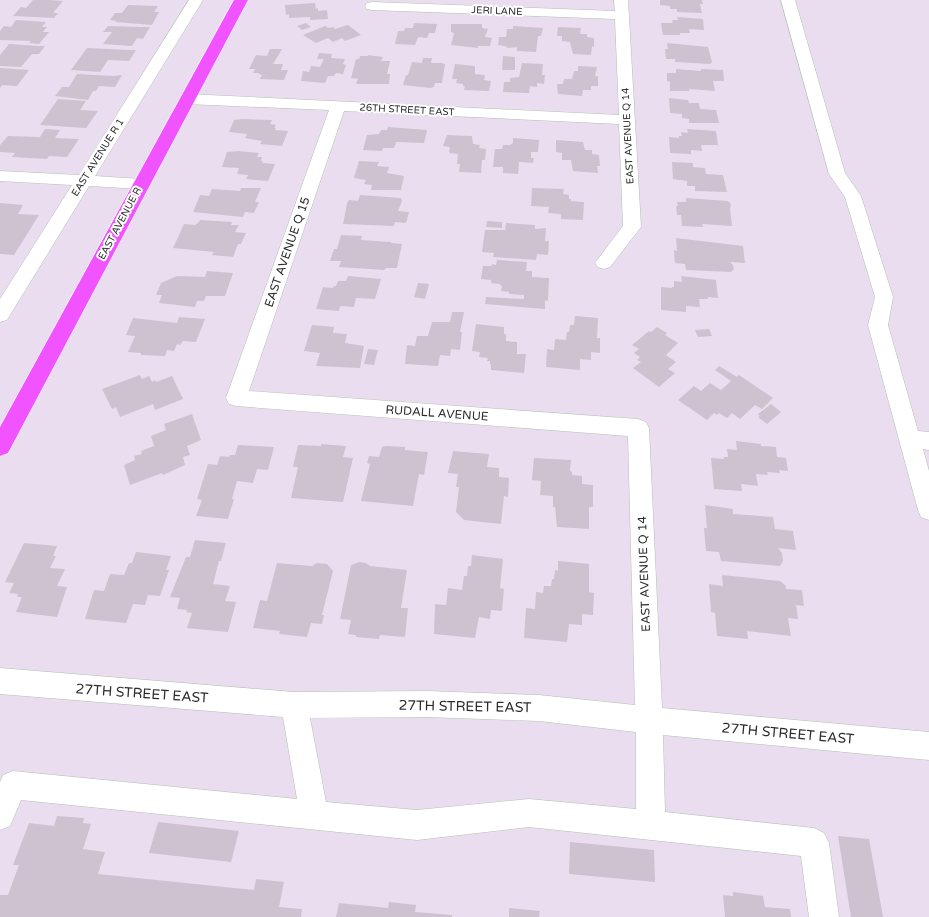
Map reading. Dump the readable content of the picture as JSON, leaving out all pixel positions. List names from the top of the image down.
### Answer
{
  "streets": {
    "main road": ["EAST AVENUE R"],
    "street": [
      "JERI LANE",
      "26TH STREET EAST",
      "EAST AVENUE Q 14",
      "EAST AVENUE R 1",
      "EAST AVENUE Q 15",
      "RUDALL AVENUE",
      "27TH STREET EAST"
    ]
  },
  "crossings": [
    ["JERI LANE", "EAST AVENUE Q 14"],
    ["26TH STREET EAST", "EAST AVENUE Q 14"],
    ["26TH STREET EAST", "EAST AVENUE R"],
    ["26TH STREET EAST", "EAST AVENUE Q 15"],
    ["EAST AVENUE Q 14", "RUDALL AVENUE"],
    ["EAST AVENUE Q 14", "27TH STREET EAST"],
    ["EAST AVENUE Q 15", "RUDALL AVENUE"]
  ]
}
